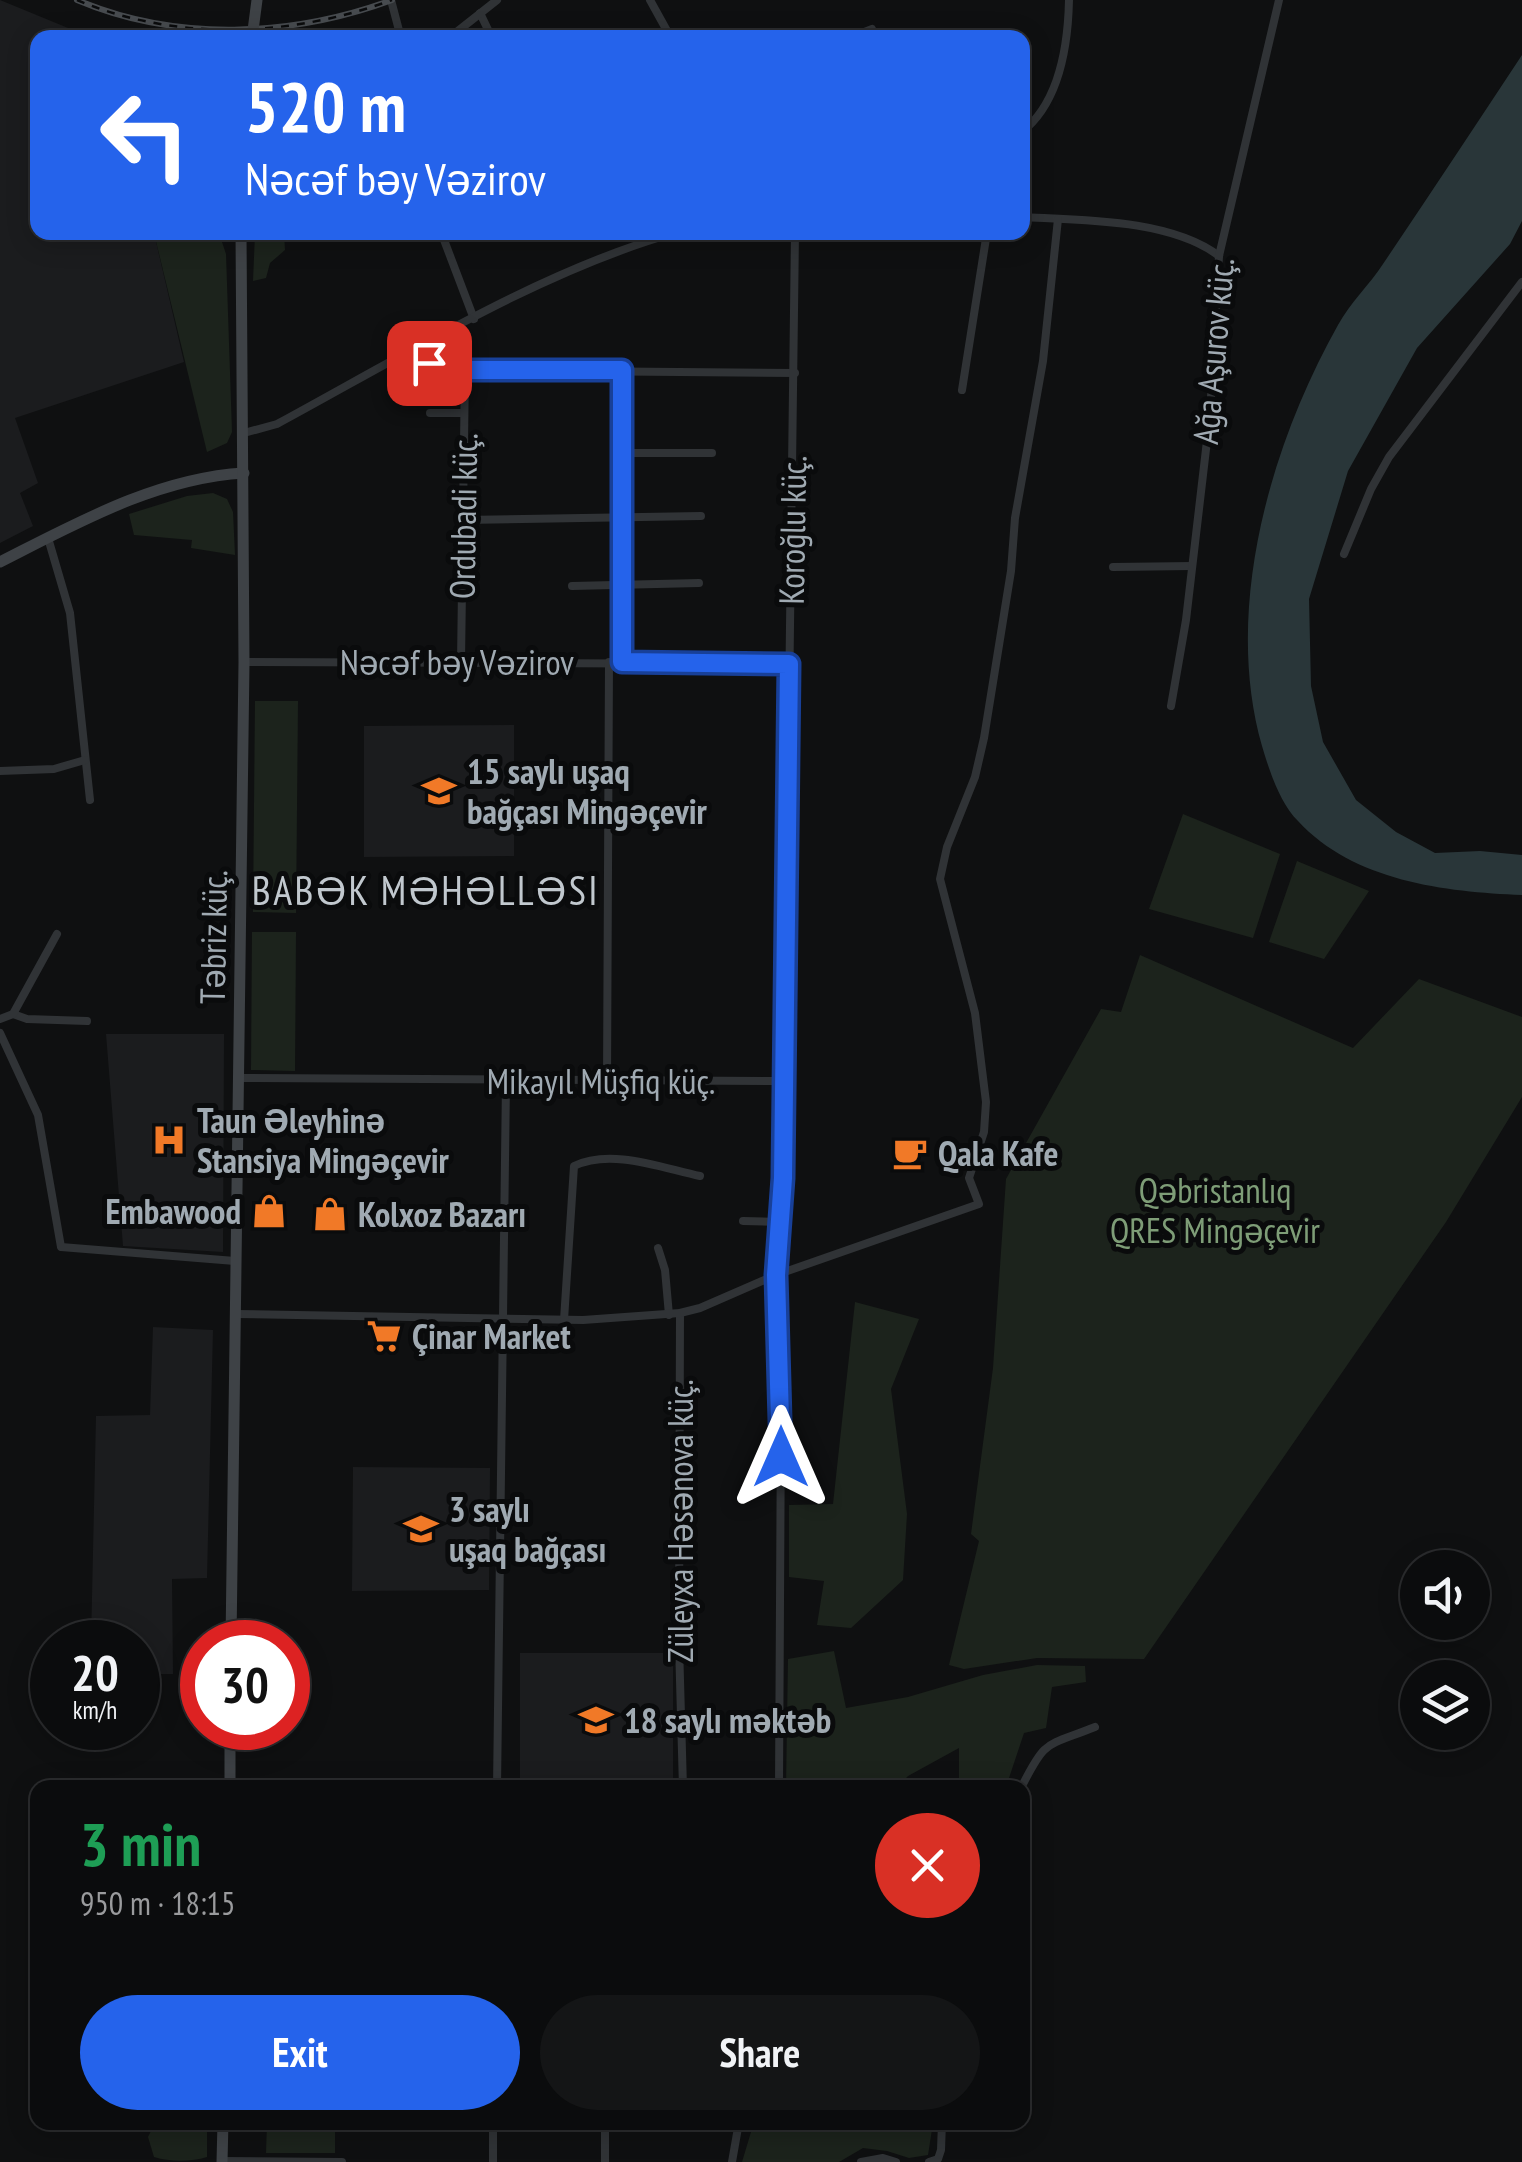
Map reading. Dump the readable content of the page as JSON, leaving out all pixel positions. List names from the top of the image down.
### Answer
{
  "streets": {
    "main road": ["Təbriz küç."],
    "street": [
      "Ağa Aşurov küç.",
      "Ordubadi küç.",
      "Koroğlu küç.",
      "Nəcəf bəy Vəzirov",
      "Mikayıl Müşfiq küç.",
      "Züleyxa Həsənova küç."
    ]
  },
  "crossings": [
    ["Ordubadi küç.", "Nəcəf bəy Vəzirov"],
    ["Koroğlu küç.", "Nəcəf bəy Vəzirov"],
    ["Koroğlu küç.", "Mikayıl Müşfiq küç."],
    ["Nəcəf bəy Vəzirov", "Təbriz küç."],
    ["Təbriz küç.", "Mikayıl Müşfiq küç."]
  ],
  "districts": ["BABƏK MƏHƏLLƏSI"],
  "parks": ["Qəbristanlıq QRES Mingəçevir"],
  "places": {
    "school or university": ["15 saylı uşaq bağçası Mingəçevir", "3 saylı uşaq bağçası", "18 saylı məktəb"],
    "hospital": ["Taun Əleyhinə Stansiya Mingəçevir"],
    "cafe": ["Qala Kafe"],
    "shop": ["Embawood", "Kolxoz Bazarı"],
    "supermarket": ["Çinar Market"]
  },
  "page": {
    "turn": ["520 m", "Nəcəf bəy Vəzirov"],
    "speed": "20 km/h",
    "limit": "30",
    "heading": ["3 min", "950 m · 18:15"],
    "buttons": ["Exit", "Share"]
  }
}
